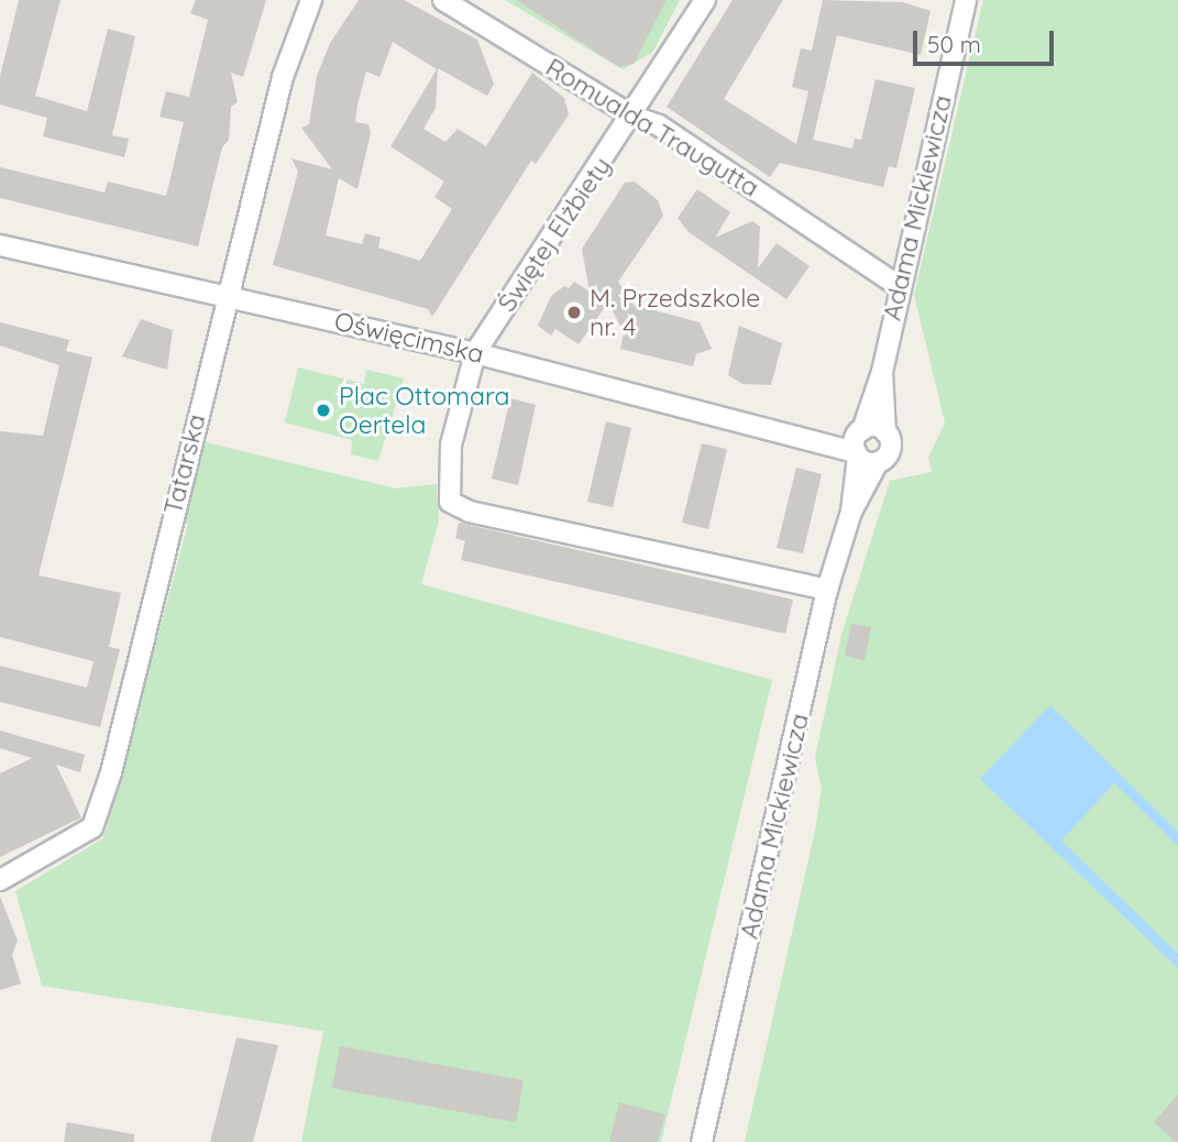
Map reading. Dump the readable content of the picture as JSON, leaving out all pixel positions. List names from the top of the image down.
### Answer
{
  "streets": {
    "street": [
      "Romualda Traugutta",
      "Adama Mickiewicza",
      "Świętej Elżbiety",
      "Oświęcimska",
      "Tatarska"
    ]
  },
  "crossings": [
    ["Romualda Traugutta", "Adama Mickiewicza"],
    ["Romualda Traugutta", "Świętej Elżbiety"],
    ["Adama Mickiewicza", "Świętej Elżbiety"],
    ["Adama Mickiewicza", "Oświęcimska"],
    ["Świętej Elżbiety", "Oświęcimska"],
    ["Oświęcimska", "Tatarska"]
  ],
  "places": ["M. Przedszkole nr. 4", "Plac Ottomara Oertela"],
  "scale_bar": "50 m"
}
